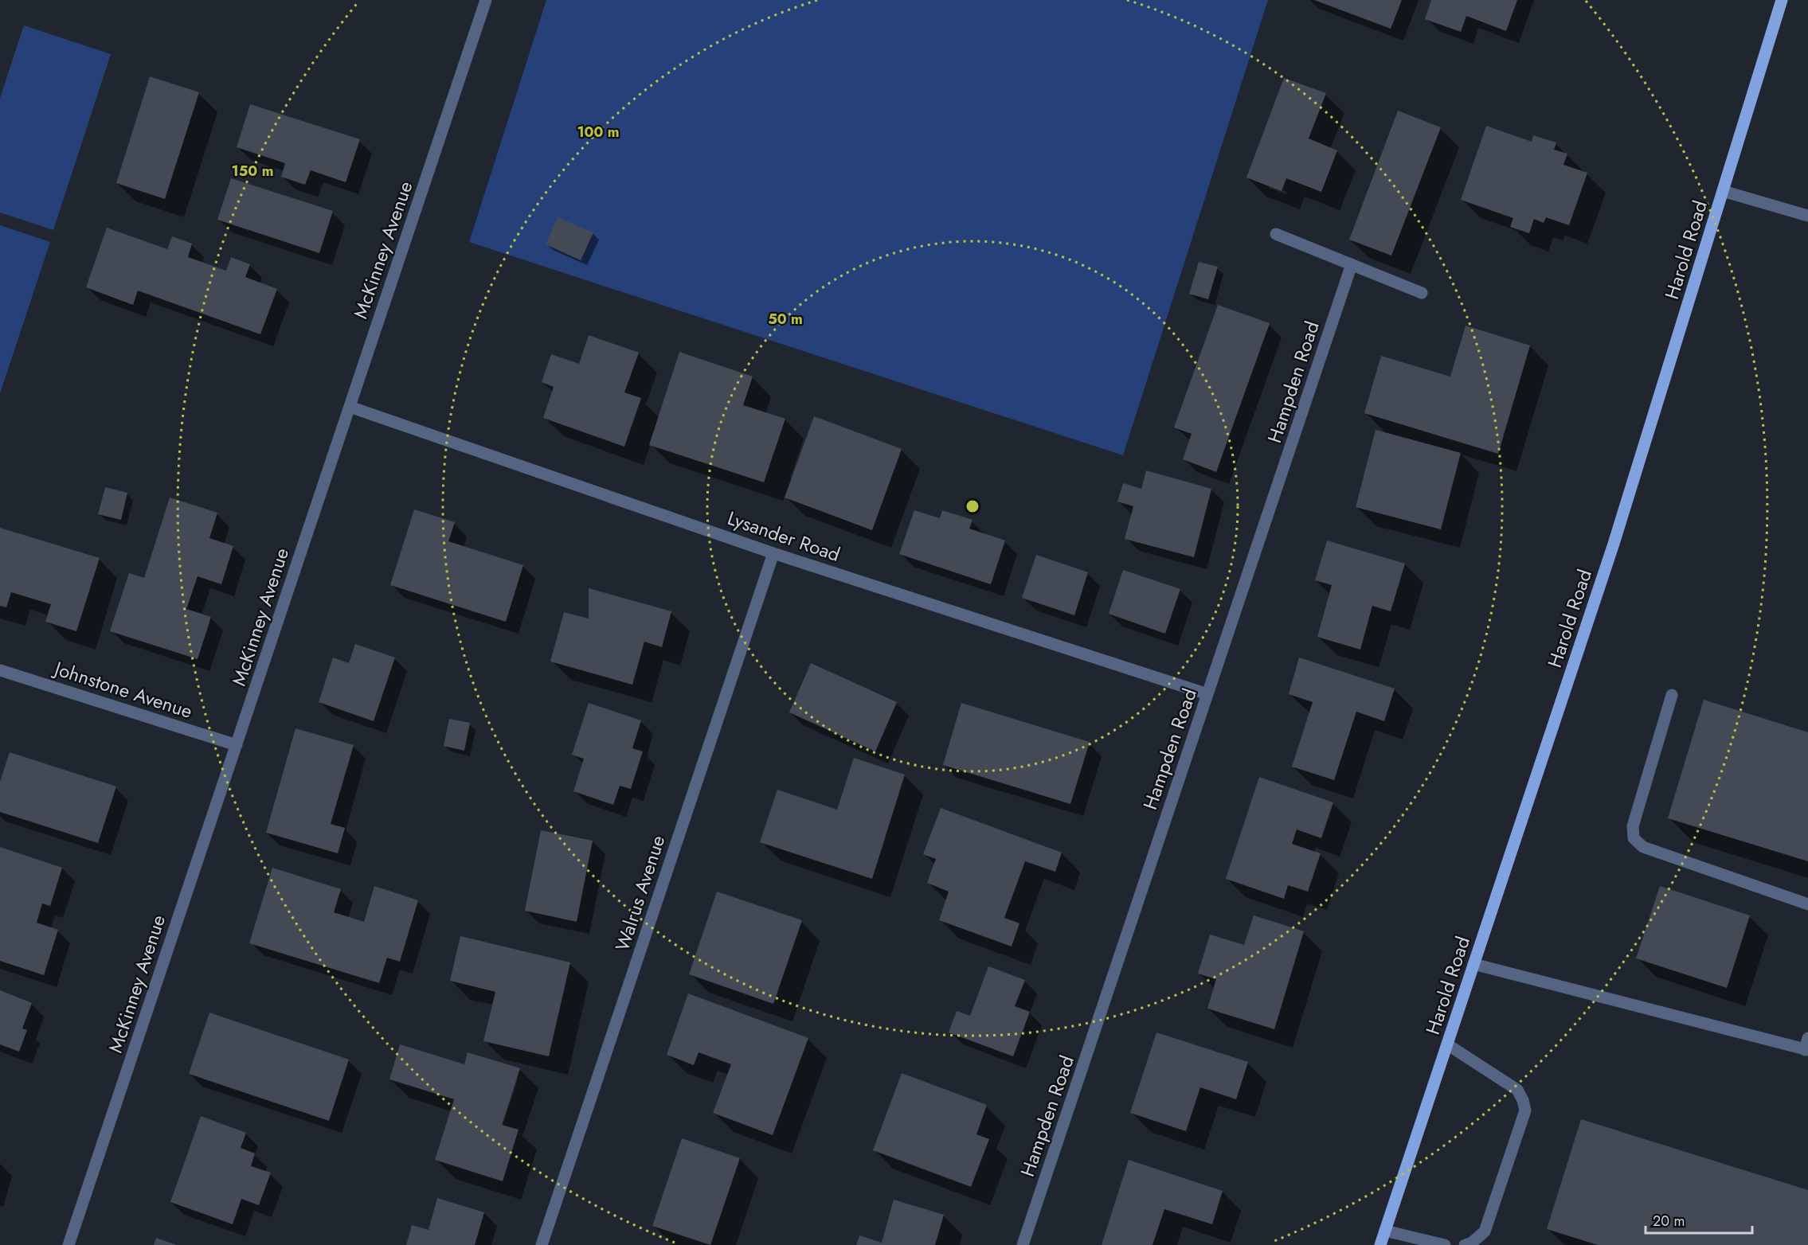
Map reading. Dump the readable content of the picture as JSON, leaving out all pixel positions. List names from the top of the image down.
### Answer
{
  "streets": {
    "main road": ["Harold Road"],
    "street": [
      "McKinney Avenue",
      "Hampden Road",
      "Lysander Road",
      "Johnstone Avenue",
      "Walrus Avenue"
    ]
  },
  "crossings": [
    ["McKinney Avenue", "Lysander Road"],
    ["McKinney Avenue", "Johnstone Avenue"],
    ["Hampden Road", "Lysander Road"],
    ["Lysander Road", "Walrus Avenue"]
  ],
  "scale_bar": "20 m",
  "rings": ["100 m", "150 m", "50 m"]
}
